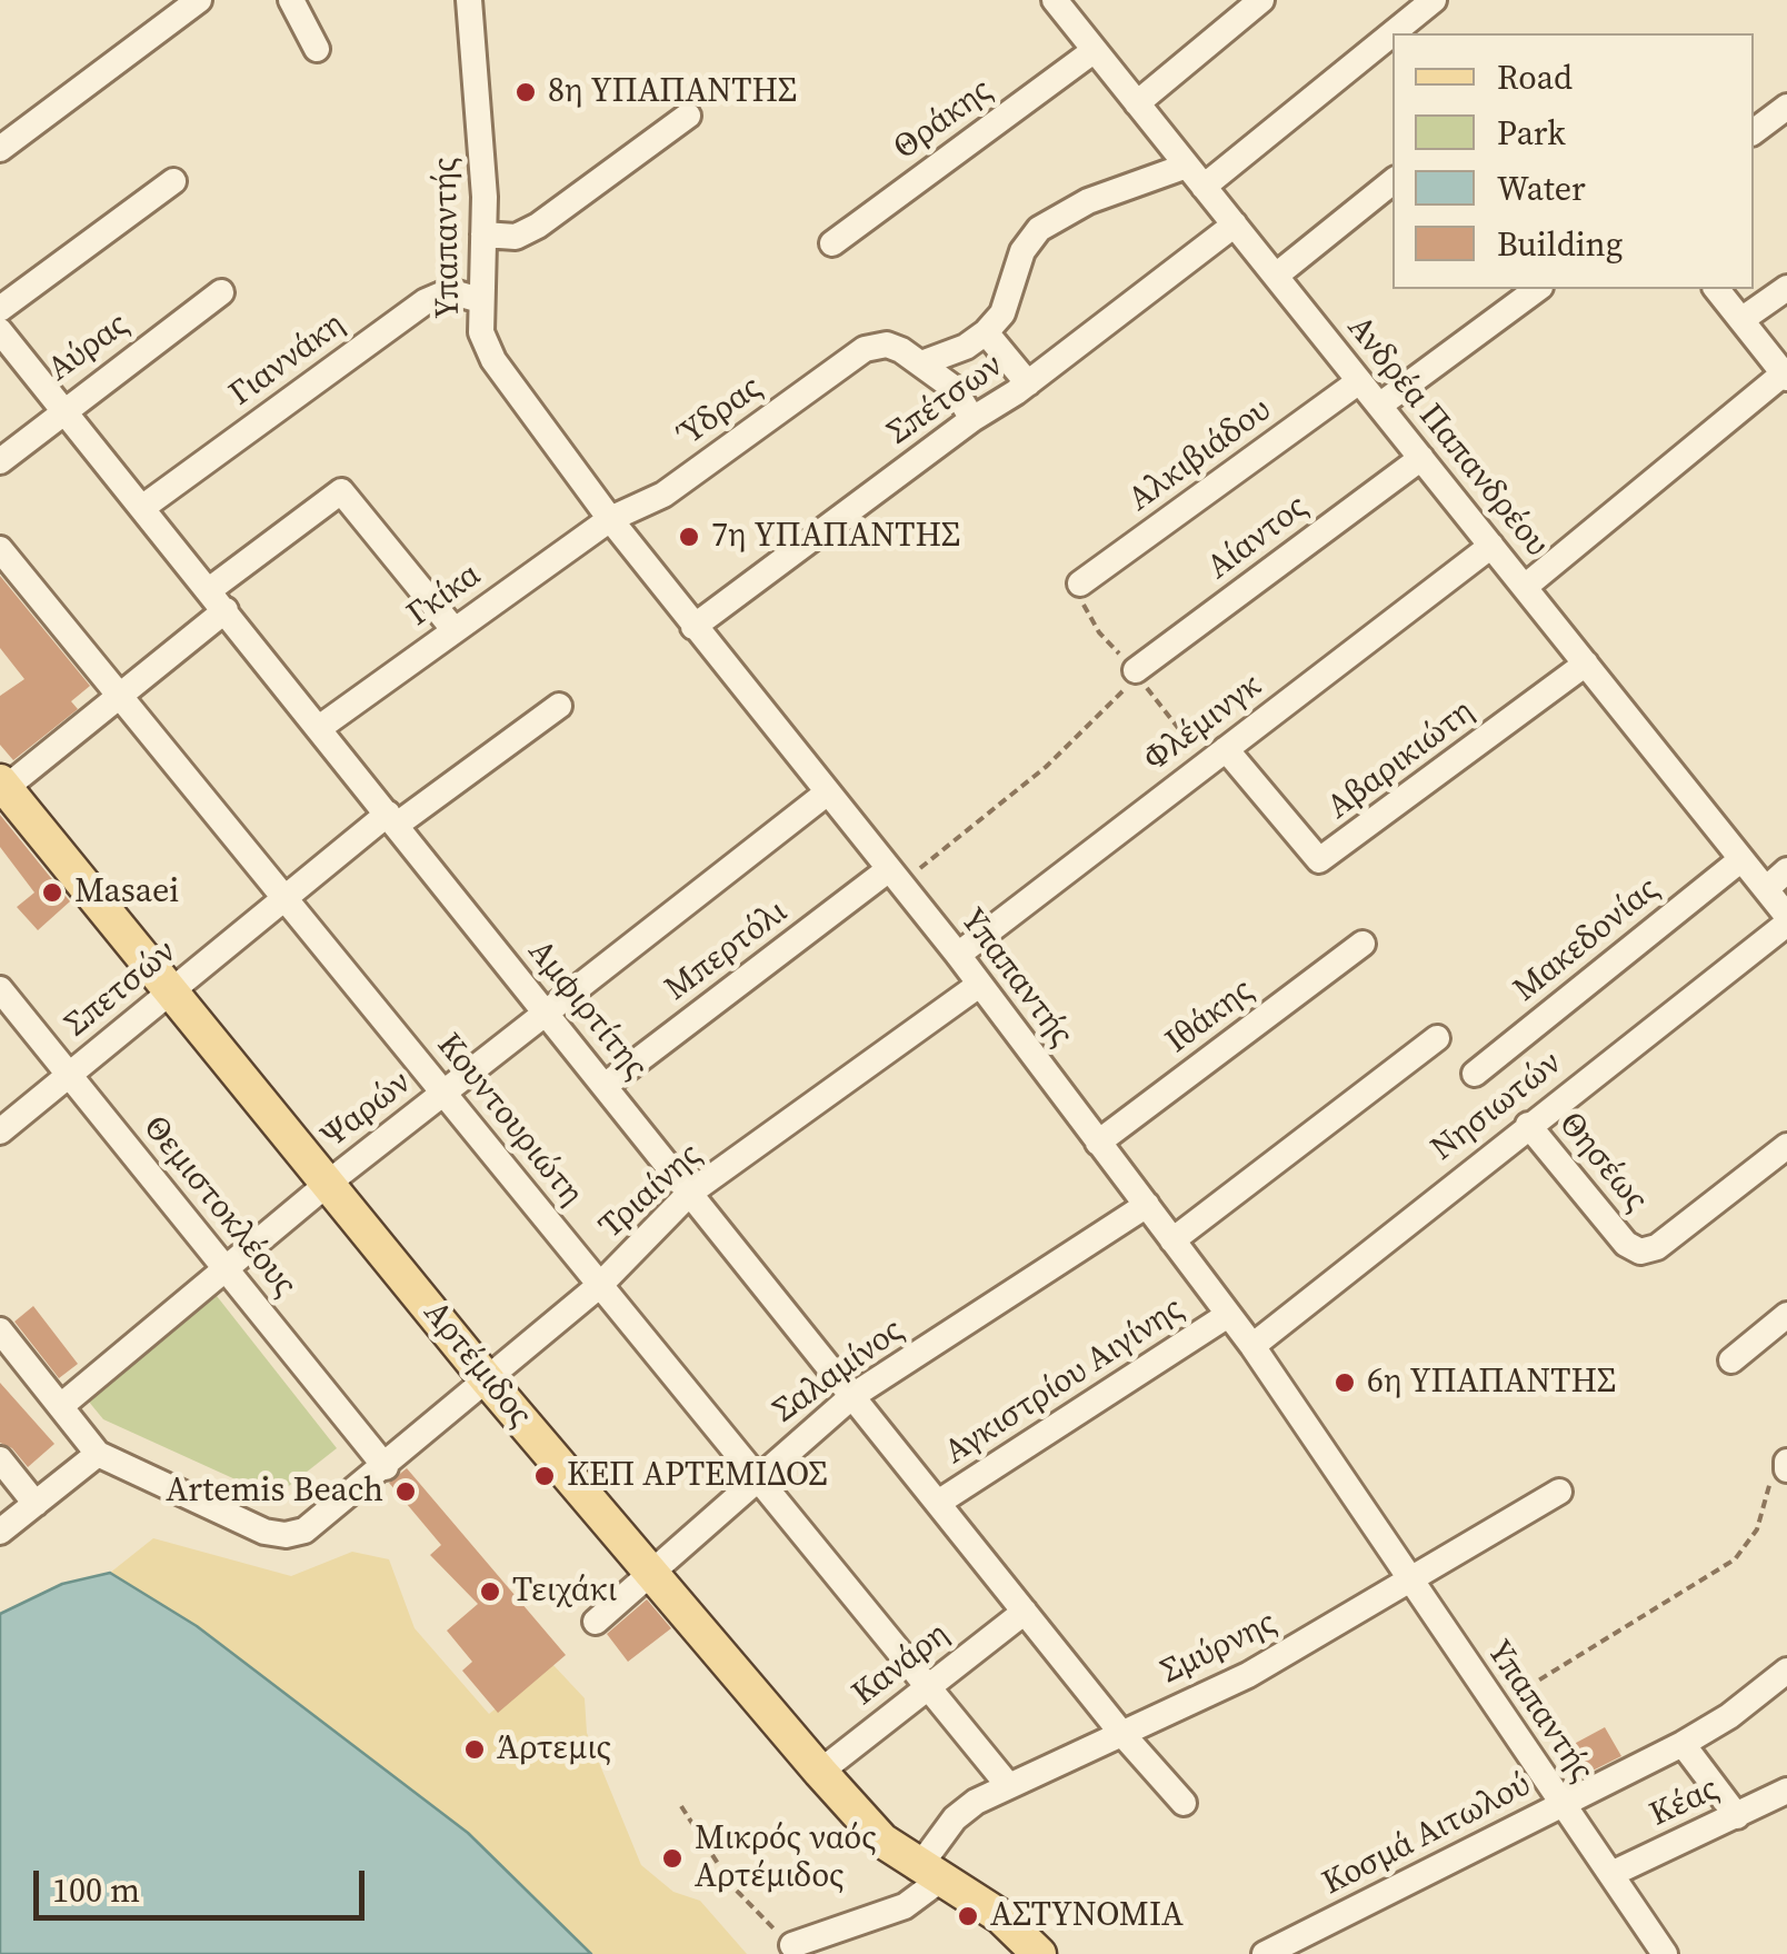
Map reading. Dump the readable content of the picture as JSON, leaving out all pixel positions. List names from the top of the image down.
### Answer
{
  "streets": {
    "main road": ["Αρτέμιδος"],
    "street": [
      "Θράκης",
      "Υπαπαντής",
      "Αύρας",
      "Γιαννάκη",
      "Σπέτσων",
      "Ύδρας",
      "Ανδρέα Παπανδρέου",
      "Αλκιβιάδου",
      "Αίαντος",
      "Γκίκα",
      "Φλέμινγκ",
      "Αβαρικιώτη",
      "Μακεδονίας",
      "Μπερτόλι",
      "Σπετσών",
      "Αμφιρτίτης",
      "Ιθάκης",
      "Νησιωτών",
      "Ψαρών",
      "Κουντουριώτη",
      "Θησέως",
      "Τριαίνης",
      "Θεμιστοκλέους",
      "Σαλαμίνος",
      "Αγκιστρίου Αιγίνης",
      "Σμύρνης",
      "Κανάρη",
      "Κέας",
      "Κοσμά Αιτωλού"
    ]
  },
  "crossings": [
    ["Θράκης", "Ανδρέα Παπανδρέου"],
    ["Υπαπαντής", "Γιαννάκη"],
    ["Υπαπαντής", "Σπέτσων"],
    ["Υπαπαντής", "Ύδρας"],
    ["Υπαπαντής", "Γκίκα"],
    ["Υπαπαντής", "Φλέμινγκ"],
    ["Υπαπαντής", "Μπερτόλι"],
    ["Υπαπαντής", "Ιθάκης"],
    ["Υπαπαντής", "Νησιωτών"],
    ["Υπαπαντής", "Ψαρών"],
    ["Υπαπαντής", "Τριαίνης"],
    ["Υπαπαντής", "Σαλαμίνος"],
    ["Υπαπαντής", "Αγκιστρίου Αιγίνης"],
    ["Υπαπαντής", "Σμύρνης"],
    ["Υπαπαντής", "Κέας"],
    ["Υπαπαντής", "Κοσμά Αιτωλού"],
    ["Αύρας", "Αμφιρτίτης"],
    ["Γιαννάκη", "Αμφιρτίτης"],
    ["Σπέτσων", "Ανδρέα Παπανδρέου"],
    ["Ύδρας", "Γκίκα"],
    ["Ανδρέα Παπανδρέου", "Αλκιβιάδου"],
    ["Ανδρέα Παπανδρέου", "Αίαντος"],
    ["Ανδρέα Παπανδρέου", "Φλέμινγκ"],
    ["Ανδρέα Παπανδρέου", "Αβαρικιώτη"],
    ["Ανδρέα Παπανδρέου", "Μακεδονίας"],
    ["Ανδρέα Παπανδρέου", "Νησιωτών"],
    ["Γκίκα", "Αμφιρτίτης"],
    ["Φλέμινγκ", "Αβαρικιώτη"],
    ["Μπερτόλι", "Αμφιρτίτης"],
    ["Σπετσών", "Αμφιρτίτης"],
    ["Σπετσών", "Κουντουριώτη"],
    ["Σπετσών", "Θεμιστοκλέους"],
    ["Σπετσών", "Αρτέμιδος"],
    ["Αμφιρτίτης", "Ψαρών"],
    ["Αμφιρτίτης", "Τριαίνης"],
    ["Αμφιρτίτης", "Σαλαμίνος"],
    ["Αμφιρτίτης", "Αγκιστρίου Αιγίνης"],
    ["Αμφιρτίτης", "Σμύρνης"],
    ["Αμφιρτίτης", "Κανάρη"],
    ["Νησιωτών", "Θησέως"],
    ["Ψαρών", "Κουντουριώτη"],
    ["Ψαρών", "Θεμιστοκλέους"],
    ["Ψαρών", "Αρτέμιδος"],
    ["Κουντουριώτη", "Τριαίνης"],
    ["Κουντουριώτη", "Σαλαμίνος"],
    ["Κουντουριώτη", "Σμύρνης"],
    ["Κουντουριώτη", "Κανάρη"],
    ["Τριαίνης", "Θεμιστοκλέους"],
    ["Τριαίνης", "Αρτέμιδος"],
    ["Αρτέμιδος", "Σαλαμίνος"],
    ["Αρτέμιδος", "Σμύρνης"],
    ["Αρτέμιδος", "Κανάρη"]
  ],
  "places": [
    "8η ΥΠΑΠΑΝΤΗΣ",
    "7η ΥΠΑΠΑΝΤΗΣ",
    "Masaei",
    "6η ΥΠΑΠΑΝΤΗΣ",
    "ΚΕΠ ΑΡΤΕΜΙΔΟΣ",
    "Artemis Beach",
    "Τειχάκι",
    "Άρτεμις",
    "Μικρός ναός Αρτέμιδος",
    "ΑΣΤΥΝΟΜΙΑ"
  ],
  "legend": [
    "Road",
    "Park",
    "Water",
    "Building"
  ],
  "scale_bar": "100 m"
}
